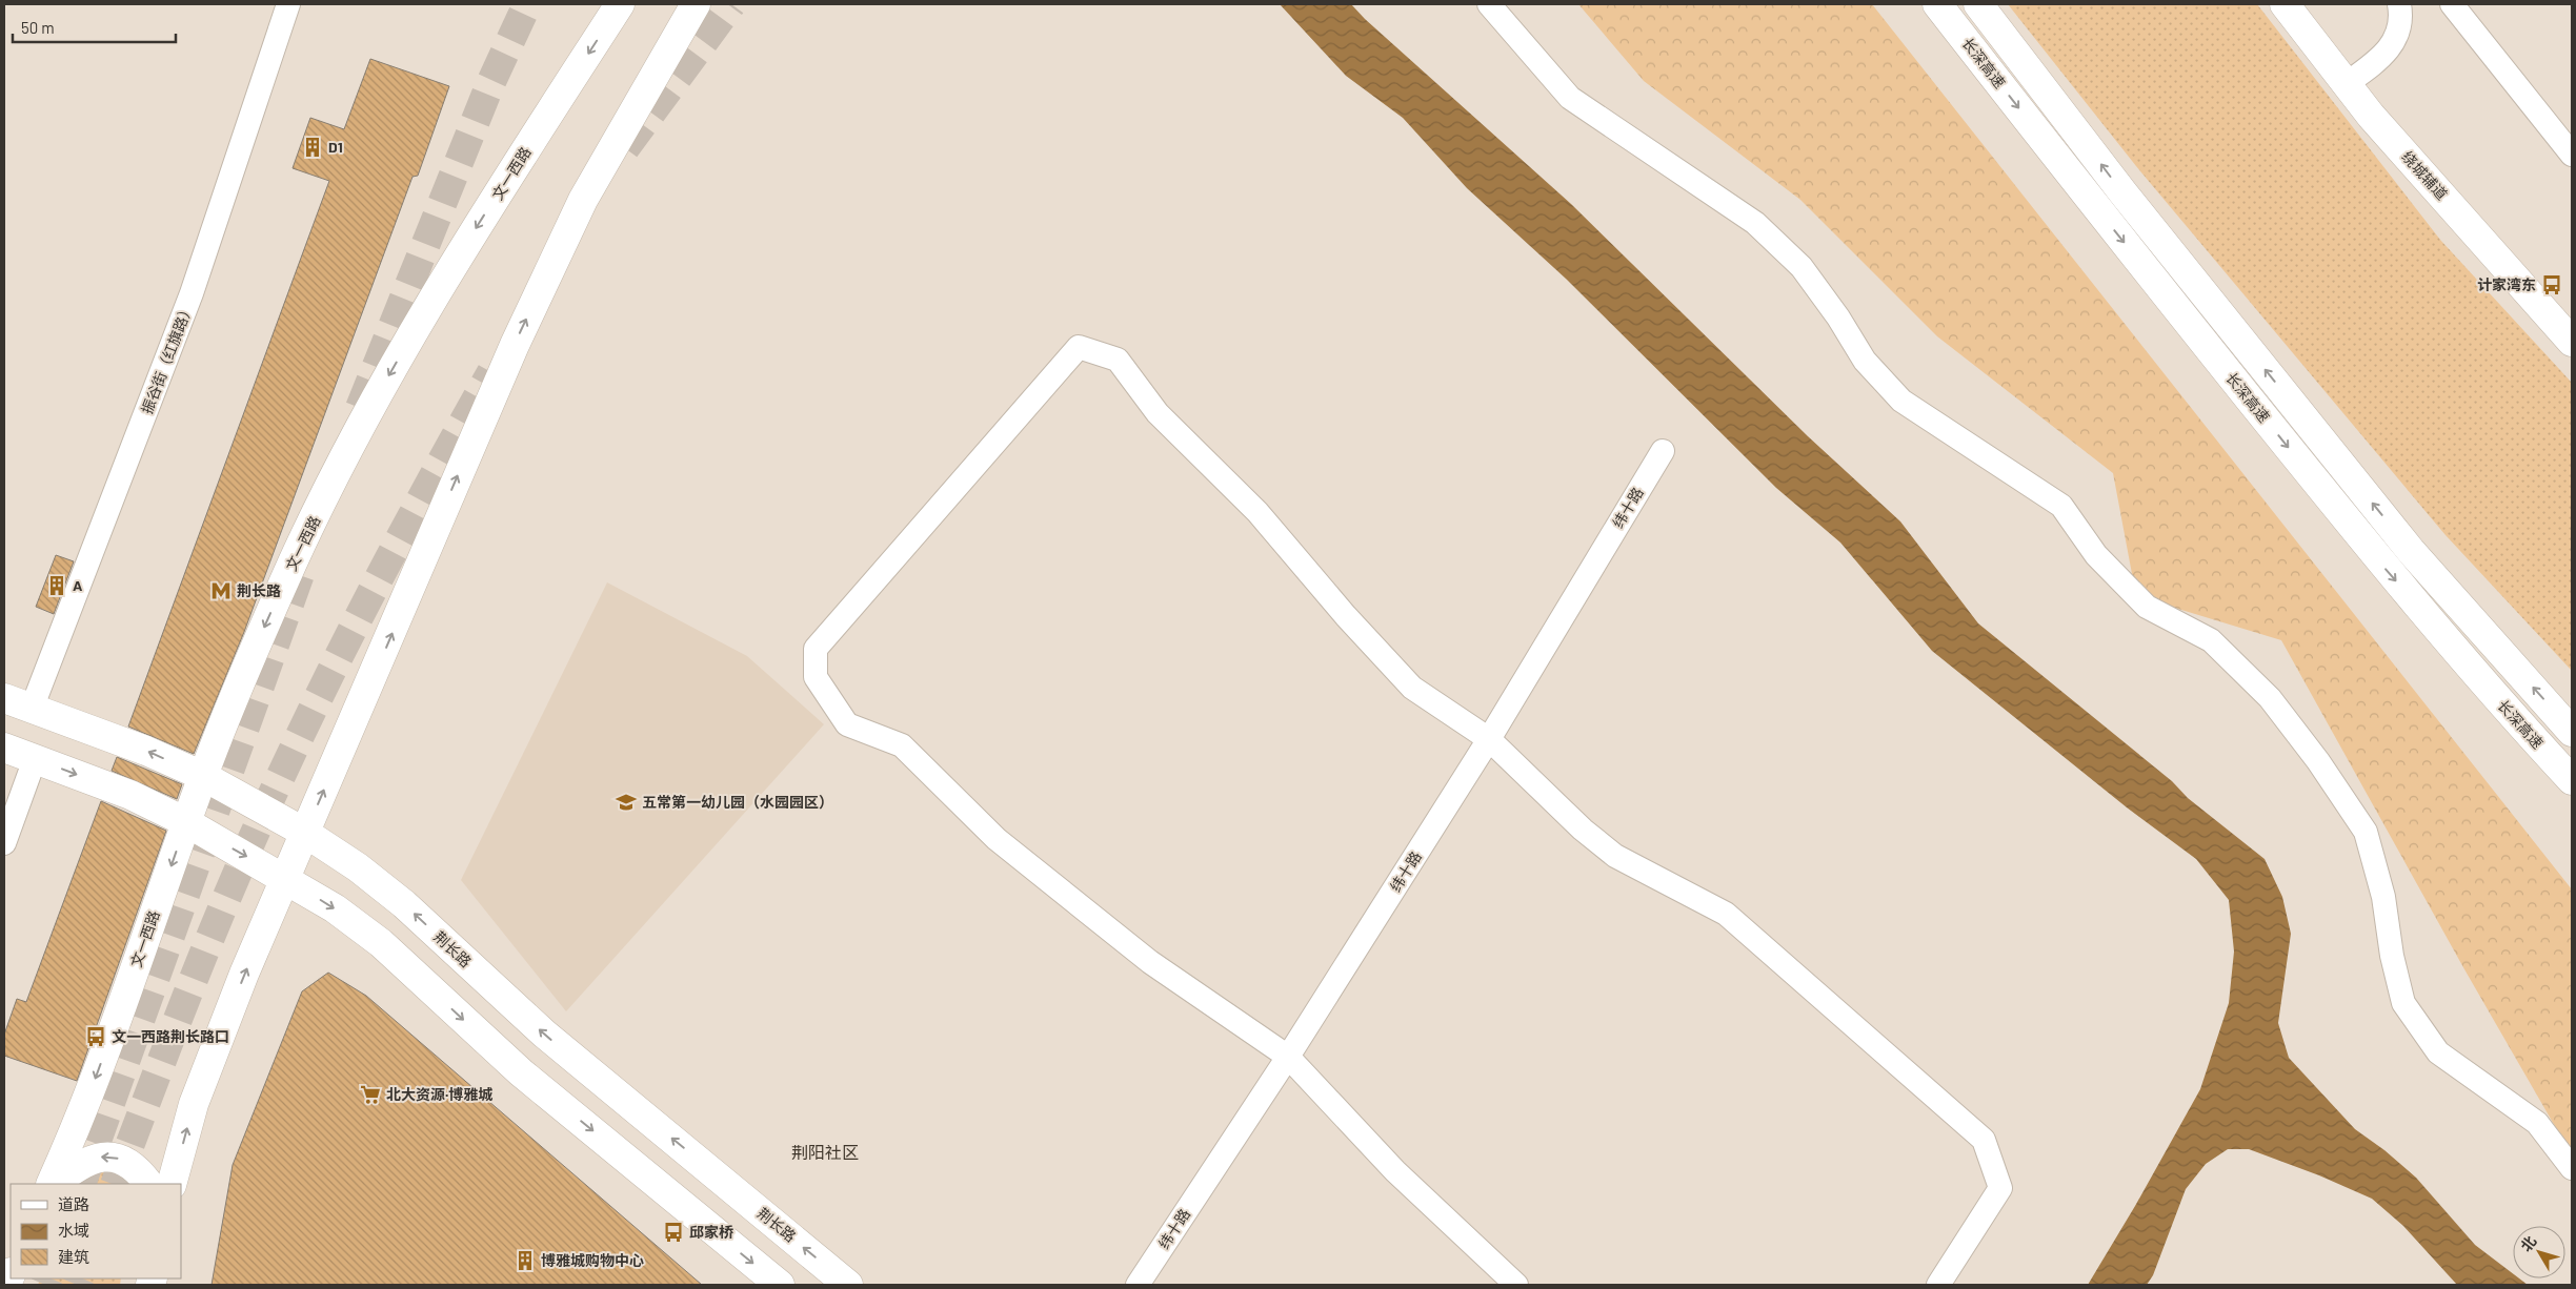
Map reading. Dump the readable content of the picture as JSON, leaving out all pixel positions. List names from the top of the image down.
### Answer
{
  "streets": {
    "main road": [
      "长深高速",
      "文一西路",
      "绕城辅道",
      "荆长路"
    ],
    "street": ["振谷街（红旗路）", "纬十路"]
  },
  "crossings": [
    ["文一西路", "荆长路"],
    ["振谷街（红旗路）", "荆长路"]
  ],
  "districts": ["荆阳社区"],
  "places": {
    "building": ["D1", "A", "博雅城购物中心"],
    "bus stop": ["计家湾东", "文一西路荆长路口", "邱家桥"],
    "metro station": ["荆长路"],
    "school or university": ["五常第一幼儿园（水园园区）"],
    "supermarket": ["北大资源·博雅城"]
  },
  "legend": ["道路", "水域", "建筑"],
  "scale_bar": "50 m",
  "north": "top left"
}
